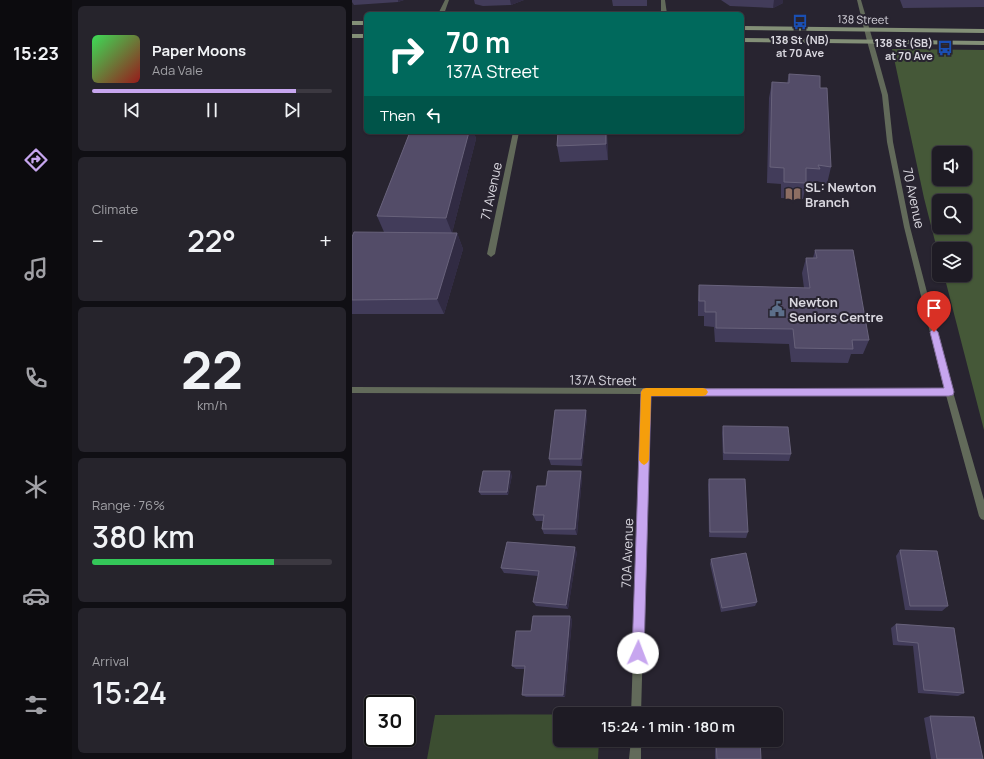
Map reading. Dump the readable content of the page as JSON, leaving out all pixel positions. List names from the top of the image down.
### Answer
{
  "streets": {
    "main road": ["138 Street"],
    "street": [
      "71 Avenue",
      "70 Avenue",
      "137A Street",
      "70A Avenue"
    ]
  },
  "crossings": [
    ["138 Street", "70 Avenue"],
    ["70 Avenue", "137A Street"],
    ["137A Street", "70A Avenue"]
  ],
  "places": {
    "bus stop": ["138 St (NB) at 70 Ave", "138 St (SB) at 70 Ave"],
    "library": ["SL: Newton Branch"],
    "public building": ["Newton Seniors Centre"]
  },
  "page": {
    "tabs": "15:23",
    "turn": ["70 m", "137A Street"],
    "song": ["Paper Moons", "Ada Vale"],
    "then": "Then",
    "tile": [
      "Climate",
      ["22", "km/h"],
      ["Range · 76%", "380 km"],
      ["Arrival", "15:24"]
    ],
    "heat": ["−", "22°", "+"],
    "limit": "30",
    "trip": "15:24 · 1 min · 180 m"
  }
}
